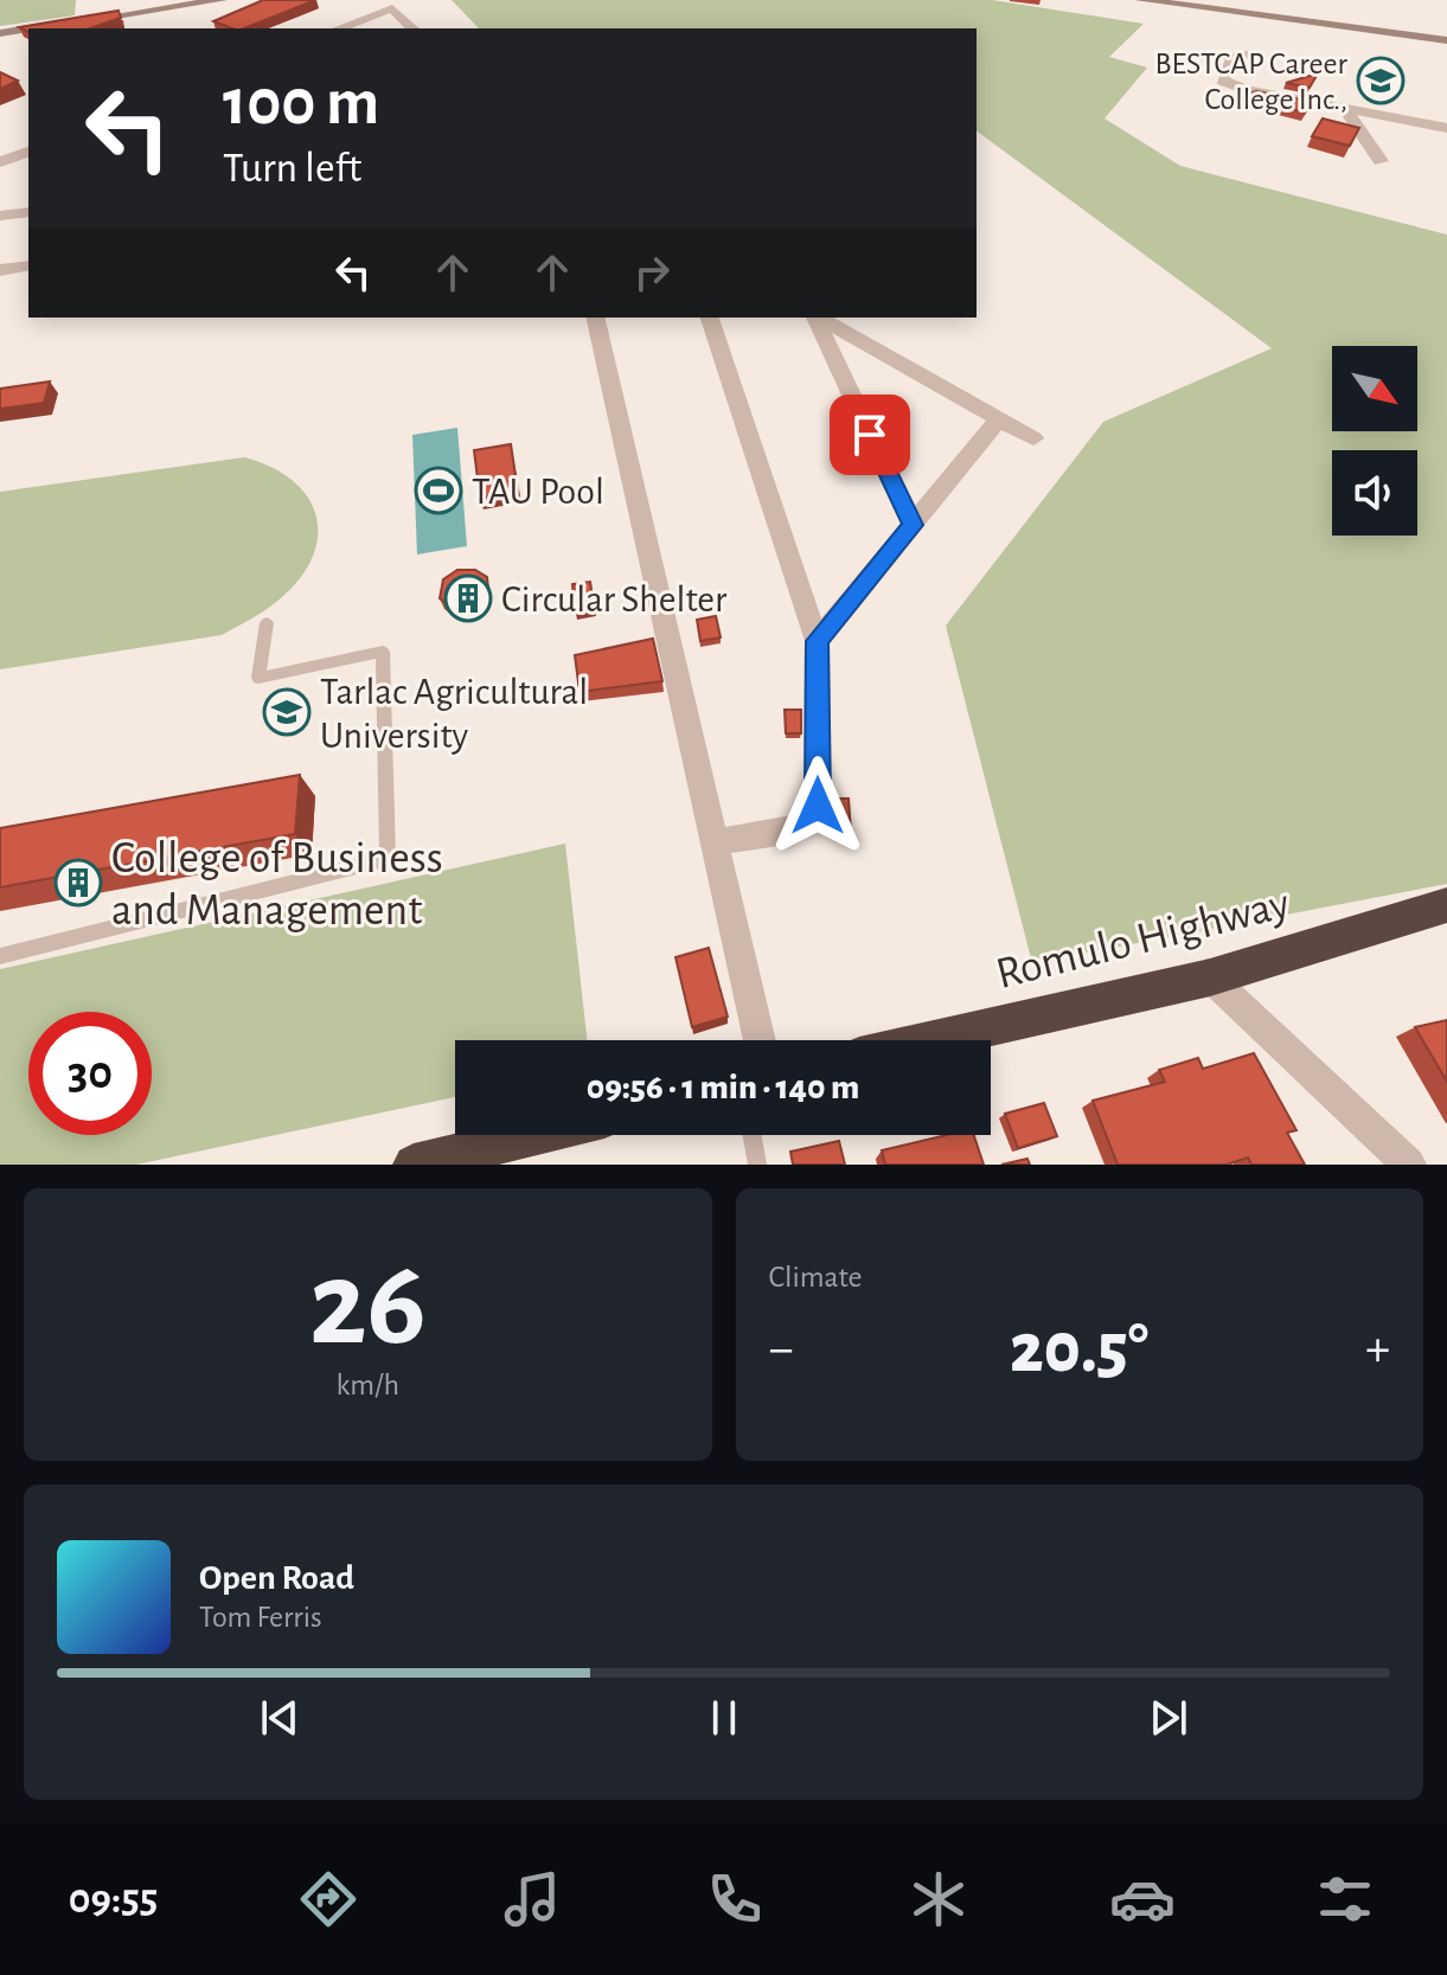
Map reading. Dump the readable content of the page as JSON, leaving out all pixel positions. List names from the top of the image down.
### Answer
{
  "streets": {
    "highway": ["Romulo Highway"]
  },
  "places": {
    "school or university": ["BESTCAP Career College Inc.,", "Tarlac Agricultural University"],
    "sports": ["TAU Pool"],
    "building": ["Circular Shelter", "College of Business and Management"]
  },
  "north": "bottom right",
  "page": {
    "turn": ["100 m", "Turn left"],
    "limit": "30",
    "trip": "09:56 · 1 min · 140 m",
    "tile": [
      ["26", "km/h"],
      "Climate"
    ],
    "heat": ["−", "20.5°", "+"],
    "song": ["Open Road", "Tom Ferris"],
    "tabs": "09:55"
  }
}
